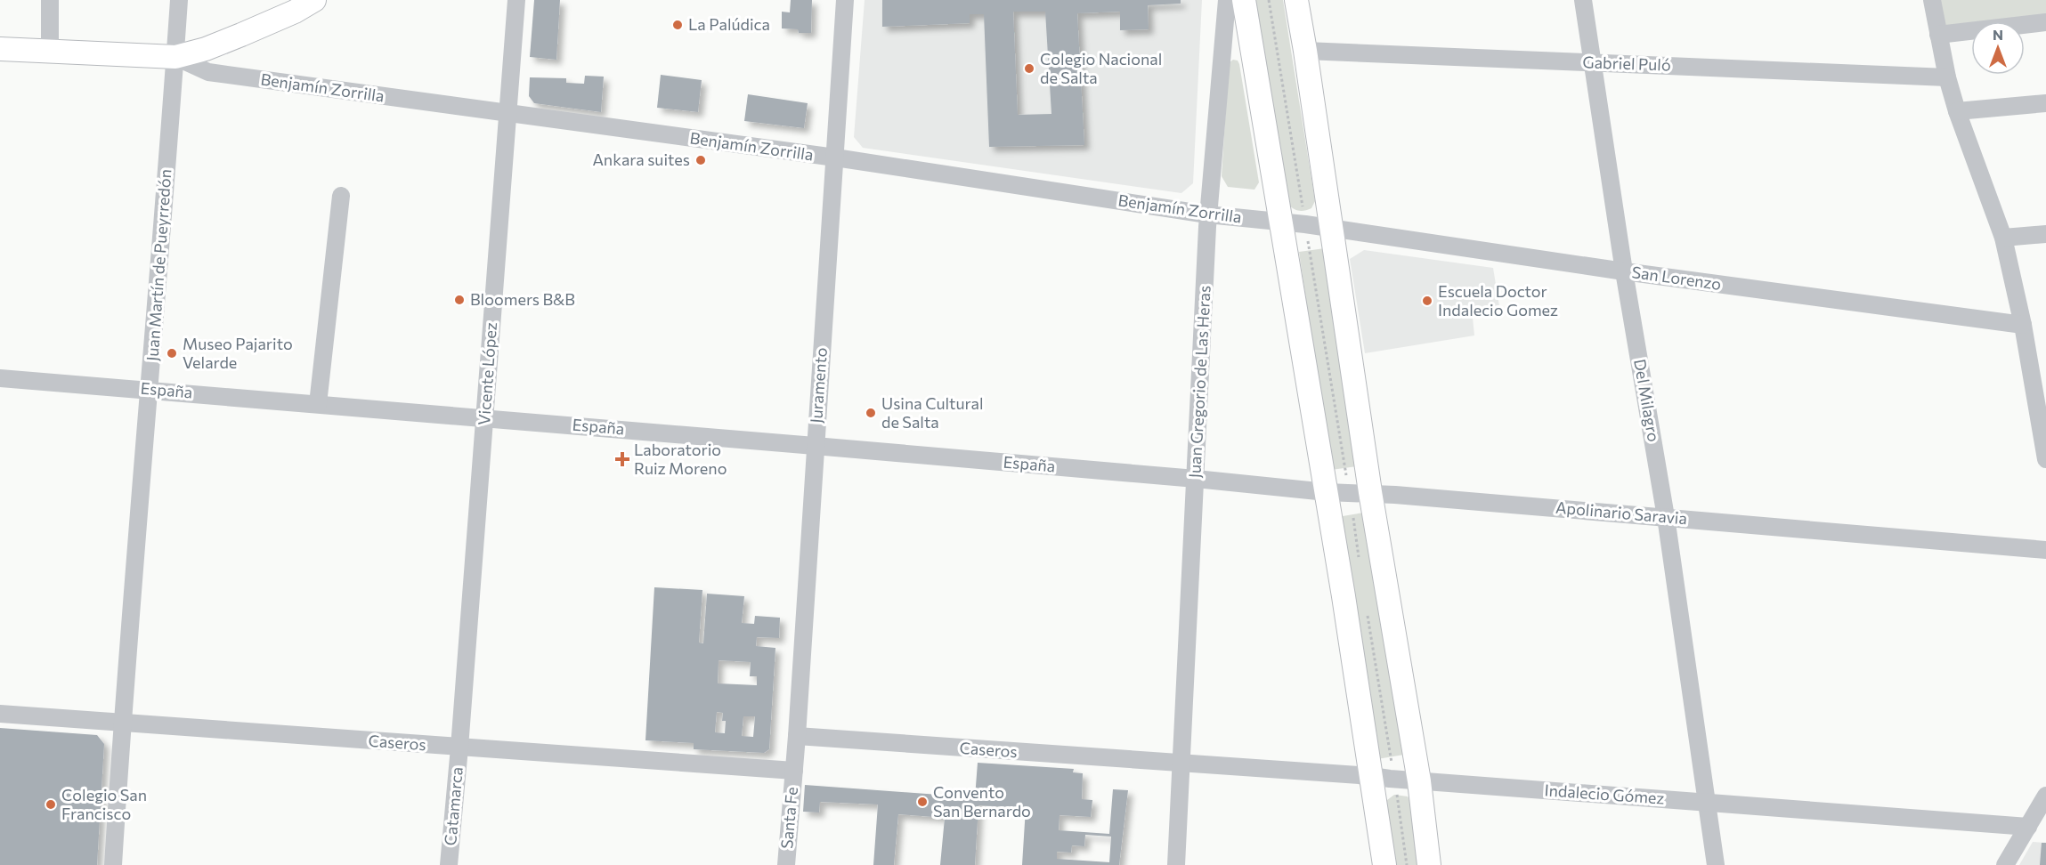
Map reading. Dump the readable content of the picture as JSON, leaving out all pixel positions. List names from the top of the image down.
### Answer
{
  "streets": {
    "street": [
      "Gabriel Puló",
      "Benjamín Zorrilla",
      "Juan Martín de Pueyrredón",
      "San Lorenzo",
      "Vicente López",
      "Juan Gregorio de Las Heras",
      "Juramento",
      "España",
      "Del Milagro",
      "Apolinario Saravia",
      "Caseros",
      "Indalecio Gómez",
      "Catamarca",
      "Santa Fe"
    ]
  },
  "crossings": [
    ["Gabriel Puló", "Del Milagro"],
    ["Benjamín Zorrilla", "Juan Martín de Pueyrredón"],
    ["Benjamín Zorrilla", "San Lorenzo"],
    ["Benjamín Zorrilla", "Vicente López"],
    ["Benjamín Zorrilla", "Juan Gregorio de Las Heras"],
    ["Benjamín Zorrilla", "Juramento"],
    ["Juan Martín de Pueyrredón", "España"],
    ["Juan Martín de Pueyrredón", "Caseros"],
    ["San Lorenzo", "Del Milagro"],
    ["Vicente López", "España"],
    ["Vicente López", "Caseros"],
    ["Vicente López", "Catamarca"],
    ["Juan Gregorio de Las Heras", "España"],
    ["Juan Gregorio de Las Heras", "Apolinario Saravia"],
    ["Juan Gregorio de Las Heras", "Caseros"],
    ["Juan Gregorio de Las Heras", "Indalecio Gómez"],
    ["Juramento", "España"],
    ["Juramento", "Caseros"],
    ["Juramento", "Santa Fe"],
    ["España", "Apolinario Saravia"],
    ["Del Milagro", "Apolinario Saravia"],
    ["Del Milagro", "Indalecio Gómez"],
    ["Caseros", "Indalecio Gómez"],
    ["Caseros", "Catamarca"],
    ["Caseros", "Santa Fe"]
  ],
  "places": {
    "other": [
      "La Palúdica",
      "Colegio Nacional de Salta",
      "Ankara suites",
      "Bloomers B&B",
      "Escuela Doctor Indalecio Gomez",
      "Museo Pajarito Velarde",
      "Usina Cultural de Salta",
      "Convento San Bernardo",
      "Colegio San Francisco"
    ],
    "health": ["Laboratorio Ruiz Moreno"]
  },
  "north": "top"
}
